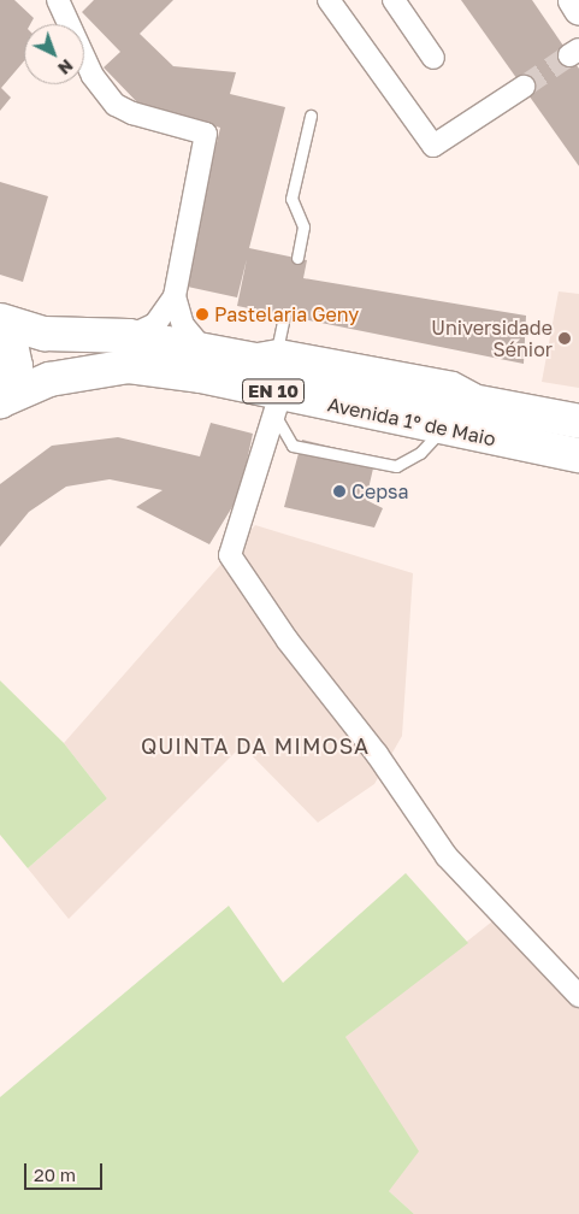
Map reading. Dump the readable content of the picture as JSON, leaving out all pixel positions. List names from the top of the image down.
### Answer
{
  "streets": {
    "main road": ["EN 10", "Avenida 1º de Maio"]
  },
  "districts": ["QUINTA DA MIMOSA"],
  "places": ["Pastelaria Geny", "Universidade Sénior", "Cepsa"],
  "scale_bar": "20 m",
  "north": "bottom right"
}
